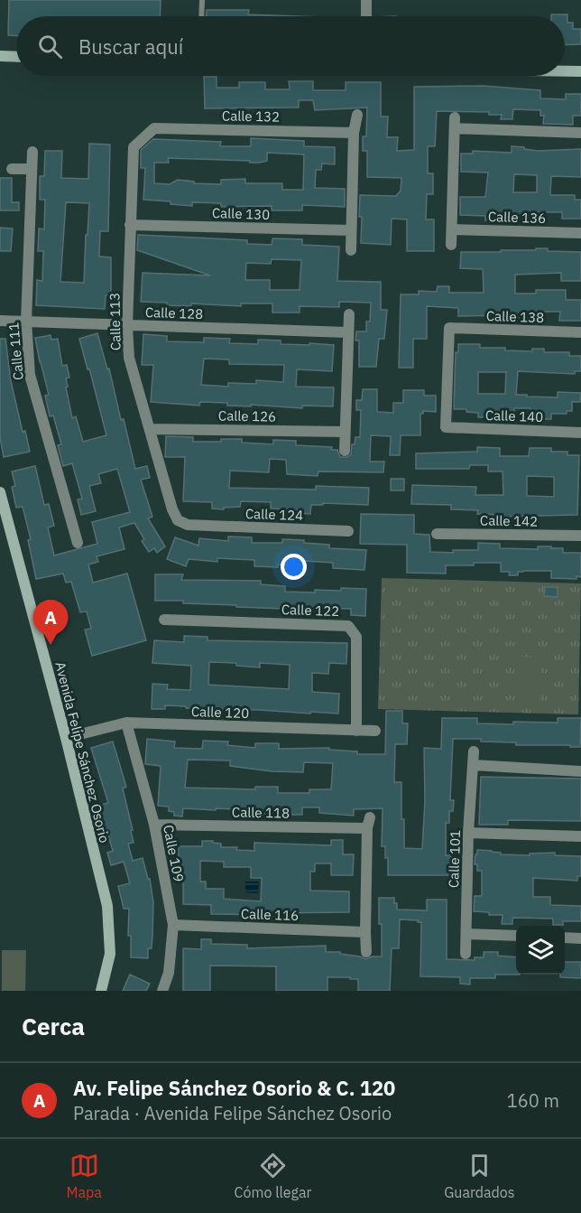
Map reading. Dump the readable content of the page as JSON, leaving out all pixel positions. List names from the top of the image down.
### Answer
{
  "streets": {
    "street": [
      "Calle 132",
      "Calle 130",
      "Calle 136",
      "Calle 128",
      "Calle 138",
      "Calle 113",
      "Calle 111",
      "Calle 126",
      "Calle 140",
      "Calle 124",
      "Calle 142",
      "Calle 122",
      "Calle 120",
      "Avenida Felipe Sánchez Osorio",
      "Calle 118",
      "Calle 109",
      "Calle 101",
      "Calle 116"
    ]
  },
  "crossings": [
    ["Calle 132", "Calle 113"],
    ["Calle 130", "Calle 113"],
    ["Calle 128", "Calle 113"],
    ["Calle 128", "Calle 111"],
    ["Calle 138", "Calle 140"],
    ["Calle 113", "Calle 126"],
    ["Calle 113", "Calle 124"],
    ["Calle 122", "Calle 120"],
    ["Calle 120", "Avenida Felipe Sánchez Osorio"],
    ["Calle 120", "Calle 109"],
    ["Calle 118", "Calle 109"],
    ["Calle 118", "Calle 116"],
    ["Calle 109", "Calle 116"]
  ],
  "page": {
    "search": "Buscar aquí",
    "pins": "A",
    "heading": "Cerca",
    "list": [
      {
        "mark": "A",
        "name": "Av. Felipe Sánchez Osorio & C. 120",
        "note": "Parada · Avenida Felipe Sánchez Osorio",
        "value": "160 m"
      }
    ],
    "nav": ["Mapa", "Cómo llegar", "Guardados"]
  }
}
